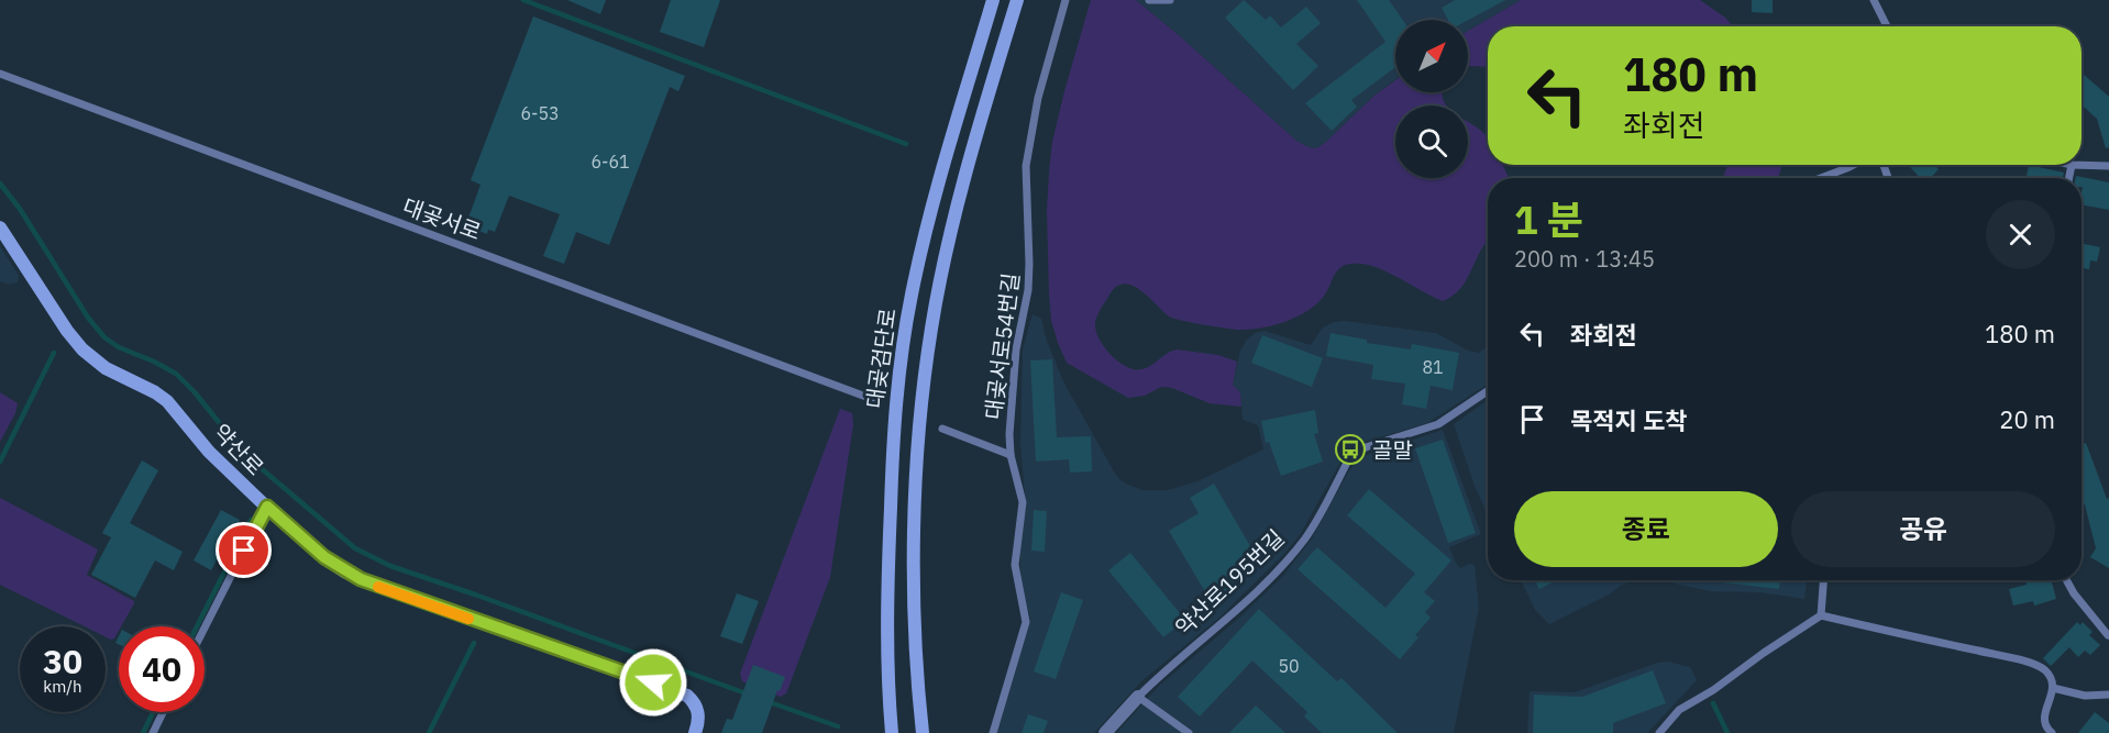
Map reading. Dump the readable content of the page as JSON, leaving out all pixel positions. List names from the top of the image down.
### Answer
{
  "streets": {
    "main road": ["대곶검단로", "약산로"],
    "street": ["약산로195번길"],
    "lane": ["대곶서로", "대곶서로54번길"]
  },
  "places": {
    "bus stop": ["골말"]
  },
  "house_numbers": [
    "6-53",
    "6-61",
    "81",
    "50"
  ],
  "north": "top right",
  "page": {
    "turn": ["180 m", "좌회전"],
    "heading": ["1 분", "200 m · 13:45"],
    "list": [
      {
        "name": "좌회전",
        "value": "180 m"
      },
      {
        "name": "목적지 도착",
        "value": "20 m"
      }
    ],
    "buttons": ["종료", "공유"],
    "speed": "30 km/h",
    "limit": "40"
  }
}
